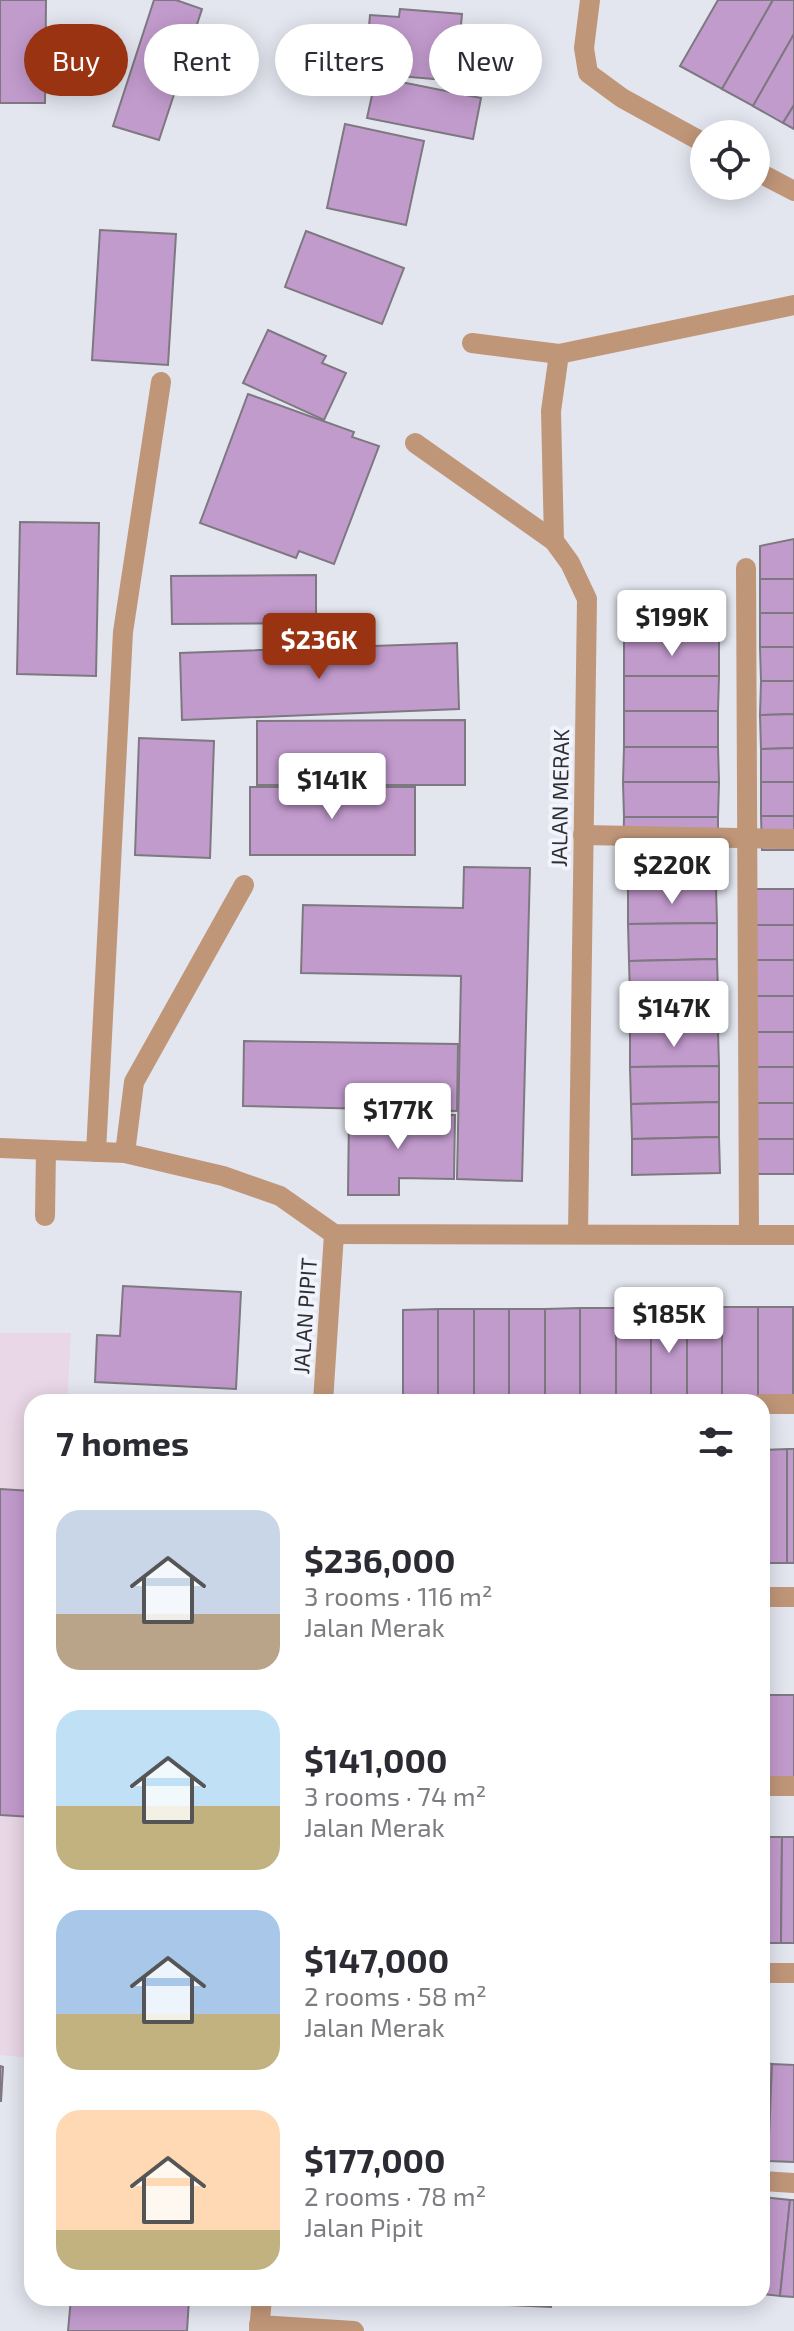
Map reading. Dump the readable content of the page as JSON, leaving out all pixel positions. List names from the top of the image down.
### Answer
{
  "streets": {
    "street": ["JALAN MERAK", "JALAN PIPIT"]
  },
  "page": {
    "chip": [
      "Buy",
      "Rent",
      "Filters",
      "New"
    ],
    "price": [
      "$199K",
      "$236K",
      "$141K",
      "$220K",
      "$147K",
      "$177K",
      "$185K"
    ],
    "heading": "7 homes",
    "list": [
      {
        "name": "$236,000",
        "note": "3 rooms · 116 m² · Jalan Merak"
      },
      {
        "name": "$141,000",
        "note": "3 rooms · 74 m² · Jalan Merak"
      },
      {
        "name": "$147,000",
        "note": "2 rooms · 58 m² · Jalan Merak"
      },
      {
        "name": "$177,000",
        "note": "2 rooms · 78 m² · Jalan Pipit"
      }
    ]
  }
}
